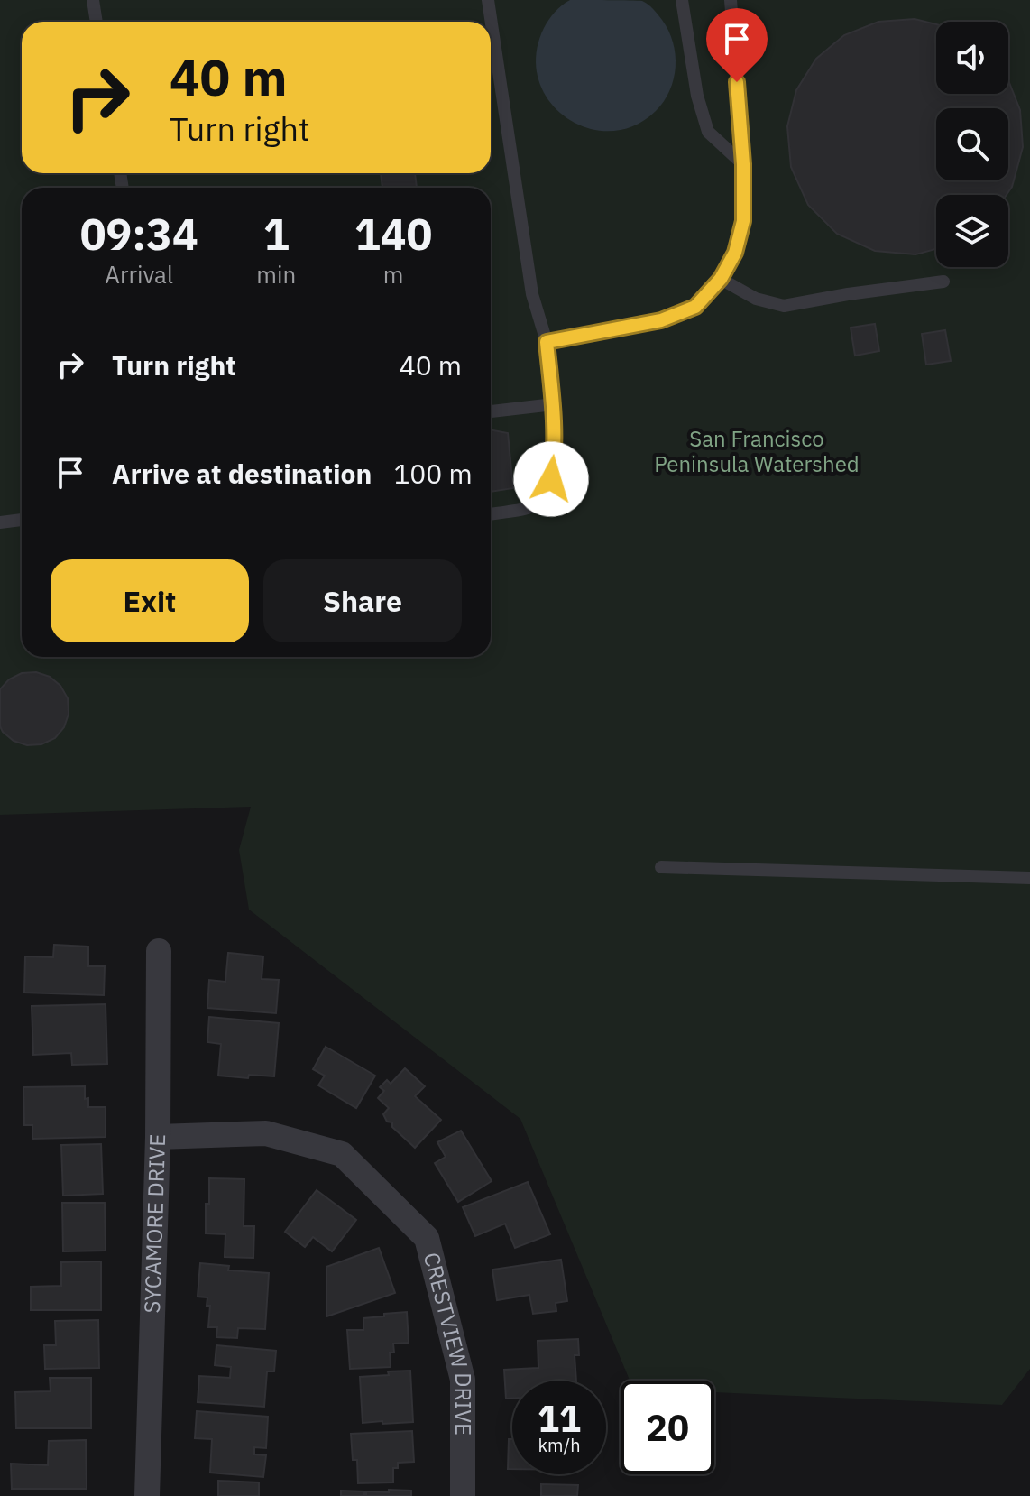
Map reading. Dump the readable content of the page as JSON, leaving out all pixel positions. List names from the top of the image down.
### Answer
{
  "streets": {
    "street": ["SYCAMORE DRIVE", "CRESTVIEW DRIVE"]
  },
  "crossings": [
    ["SYCAMORE DRIVE", "CRESTVIEW DRIVE"]
  ],
  "parks": ["San Francisco Peninsula Watershed"],
  "page": {
    "turn": ["40 m", "Turn right"],
    "eta": [
      "09:34",
      "Arrival",
      "1",
      "min",
      "140",
      "m"
    ],
    "list": [
      {
        "name": "Turn right",
        "value": "40 m"
      },
      {
        "name": "Arrive at destination",
        "value": "100 m"
      }
    ],
    "buttons": ["Exit", "Share"],
    "speed": "11 km/h",
    "limit": "20"
  }
}
